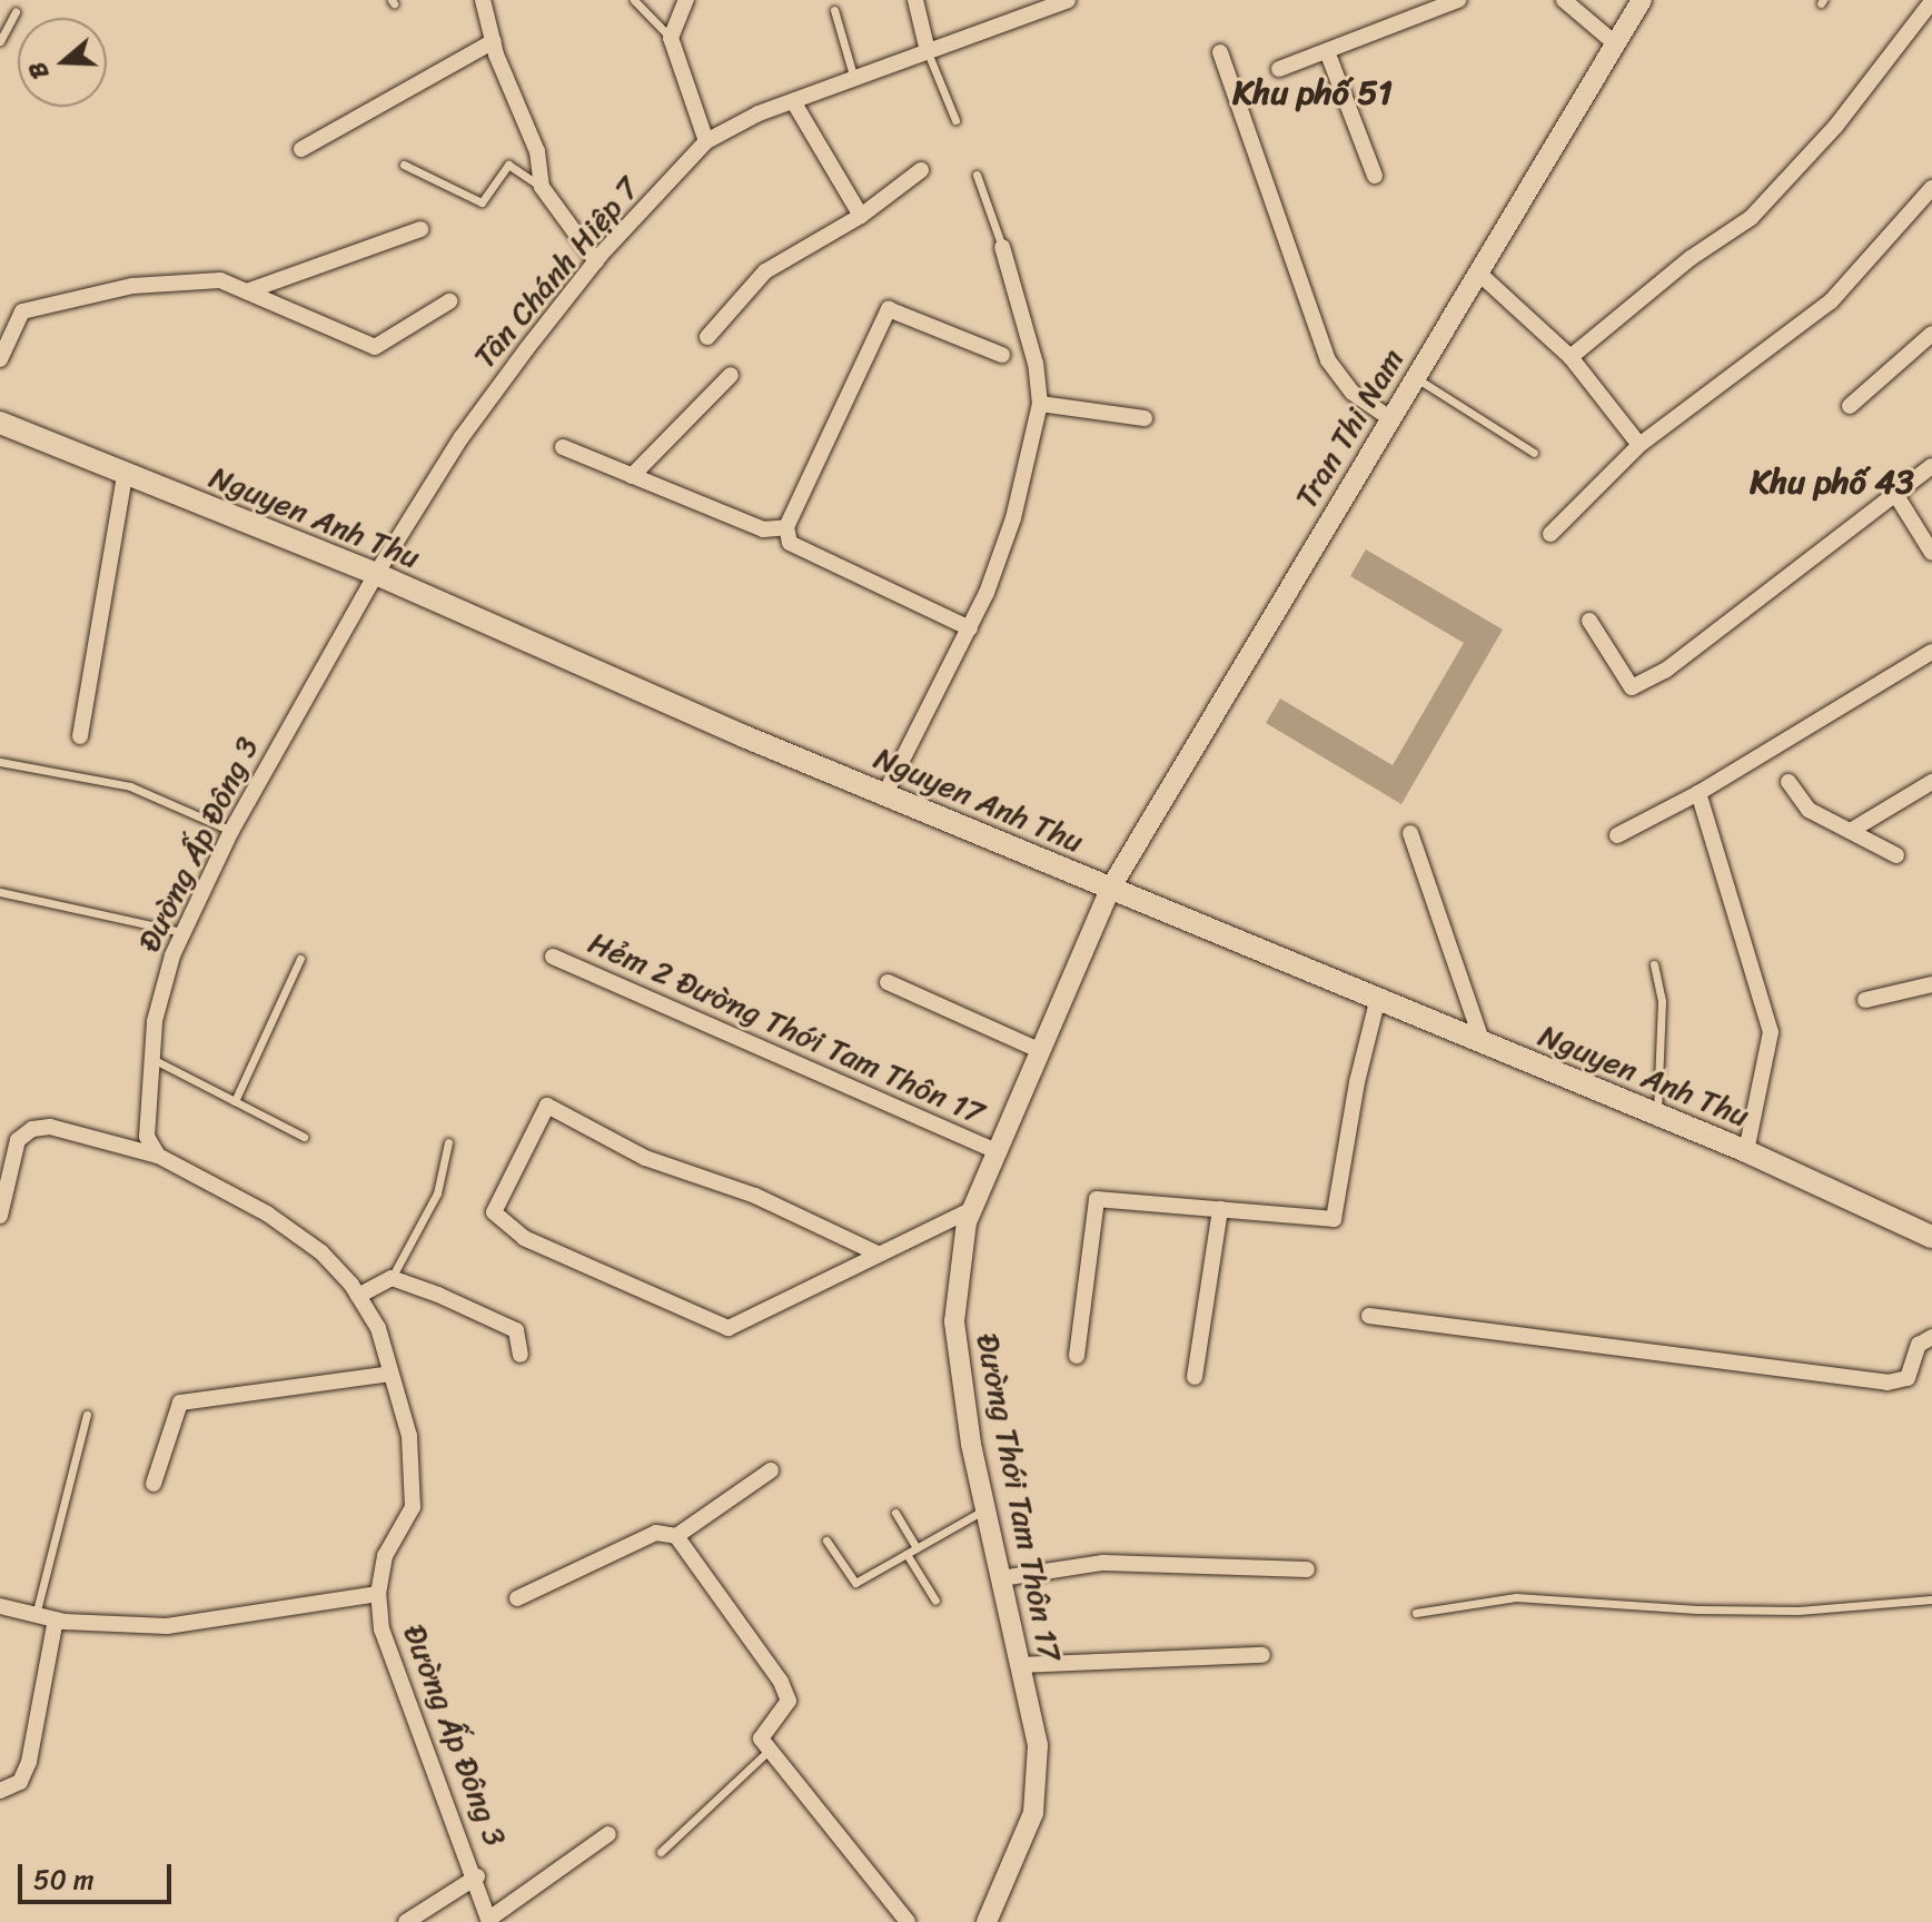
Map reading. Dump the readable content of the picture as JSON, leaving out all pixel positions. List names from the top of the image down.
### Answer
{
  "streets": {
    "main road": ["Nguyen Anh Thu"],
    "street": [
      "Tân Chánh Hiệp 7",
      "Tran Thi Nam",
      "Đường Ấp Đông 3",
      "Hẻm 2 Đường Thới Tam Thôn 17",
      "Đường Thới Tam Thôn 17"
    ]
  },
  "crossings": [
    ["Tân Chánh Hiệp 7", "Nguyen Anh Thu"],
    ["Tân Chánh Hiệp 7", "Đường Ấp Đông 3"],
    ["Tran Thi Nam", "Nguyen Anh Thu"],
    ["Tran Thi Nam", "Đường Thới Tam Thôn 17"],
    ["Nguyen Anh Thu", "Đường Ấp Đông 3"],
    ["Nguyen Anh Thu", "Đường Thới Tam Thôn 17"],
    ["Hẻm 2 Đường Thới Tam Thôn 17", "Đường Thới Tam Thôn 17"]
  ],
  "districts": ["Khu phố 51", "Khu phố 43"],
  "scale_bar": "50 m",
  "north": "left"
}
